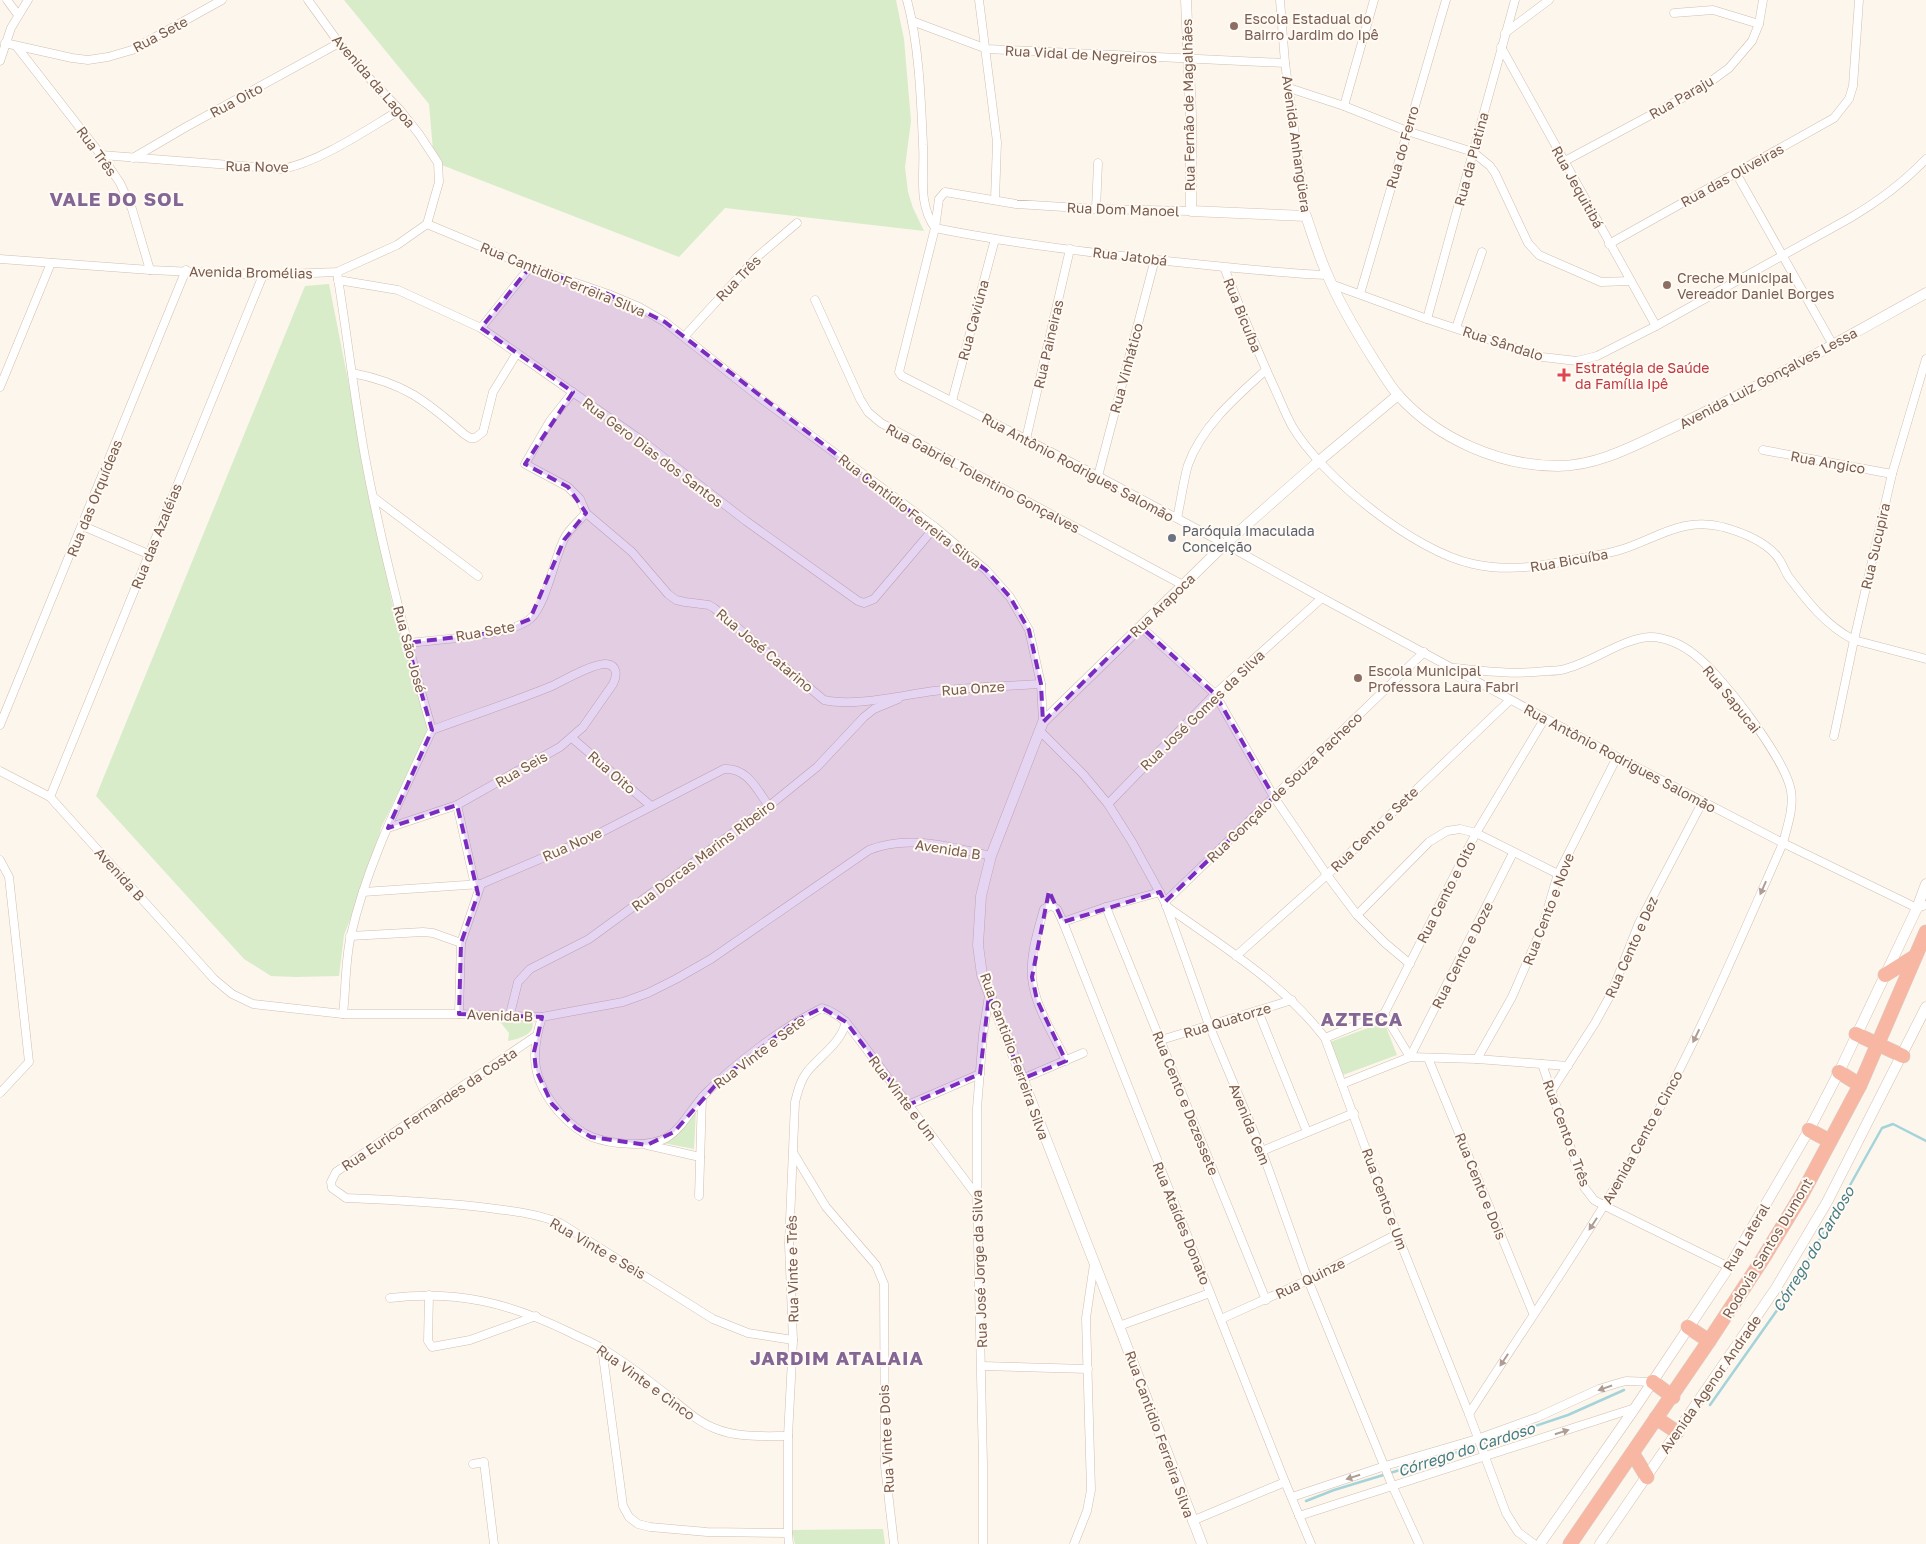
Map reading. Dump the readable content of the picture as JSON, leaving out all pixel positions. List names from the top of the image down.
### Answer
{
  "streets": {
    "highway": ["Rodovia Santos Dumont"],
    "street": [
      "Rua Sete",
      "Rua Vidal de Negreiros",
      "Avenida da Lagoa",
      "Rua Paraju",
      "Rua Oito",
      "Rua Fernão de Magalhães",
      "Avenida Anhangüera",
      "Rua do Ferro",
      "Rua Três",
      "Rua da Platina",
      "Rua Nove",
      "Rua das Oliveiras",
      "Rua Jequitibá",
      "Rua Dom Manoel",
      "Rua Jatobá",
      "Avenida Bromélias",
      "Rua Cantidio Ferreira Silva",
      "Rua Bicuíba",
      "Rua Caviúna",
      "Rua Sândalo",
      "Rua Paineiras",
      "Rua Vinhático",
      "Avenida Luiz Gonçalves Lessa",
      "Rua Gero Dias dos Santos",
      "Rua Angico",
      "Rua Antônio Rodrigues Salomão",
      "Rua Gabriel Tolentino Gonçalves",
      "Rua das Orquídeas",
      "Rua das Azaléias",
      "Rua Sucupira",
      "Rua Arapoca",
      "Rua São José",
      "Rua José Catarino",
      "Rua Onze",
      "Rua Sapucai",
      "Rua José Gomes da Silva",
      "Rua Seis",
      "Rua Gonçalo de Souza Pacheco",
      "Rua Cento e Sete",
      "Avenida B",
      "Rua Dorcas Marins Ribeiro",
      "Rua Cento e Oito",
      "Rua Cento e Nove",
      "Rua Cento e Dez",
      "Rua Cento e Doze",
      "Rua Quatorze",
      "Rua Vinte e Sete",
      "Rua Vinte e Um",
      "Rua Cento e Dezessete",
      "Rua Eurico Fernandes da Costa",
      "Avenida Cem",
      "Rua Cento e Três",
      "Avenida Cento e Cinco",
      "Rua Cento e Dois",
      "Rua Cento e Um",
      "Rua Ataídes Donato",
      "Rua Lateral",
      "Rua Vinte e Seis",
      "Rua Vinte e Três",
      "Rua José Jorge da Silva",
      "Rua Quinze",
      "Rua Vinte e Cinco",
      "Avenida Agenor Andrade",
      "Rua Vinte e Dois"
    ]
  },
  "crossings": [
    ["Rua Sete", "Rua Três"],
    ["Rua Sete", "Rua São José"],
    ["Rua Sete", "Rua José Catarino"],
    ["Rua Vidal de Negreiros", "Rua Fernão de Magalhães"],
    ["Rua Vidal de Negreiros", "Avenida Anhangüera"],
    ["Avenida da Lagoa", "Rua Oito"],
    ["Avenida da Lagoa", "Rua Nove"],
    ["Avenida da Lagoa", "Avenida Bromélias"],
    ["Avenida da Lagoa", "Rua Cantidio Ferreira Silva"],
    ["Rua Paraju", "Rua Jequitibá"],
    ["Rua Oito", "Rua Nove"],
    ["Rua Oito", "Rua Seis"],
    ["Rua Fernão de Magalhães", "Rua Dom Manoel"],
    ["Avenida Anhangüera", "Rua Dom Manoel"],
    ["Avenida Anhangüera", "Rua Jatobá"],
    ["Avenida Anhangüera", "Rua Sândalo"],
    ["Avenida Anhangüera", "Avenida Luiz Gonçalves Lessa"],
    ["Rua do Ferro", "Rua Sândalo"],
    ["Rua Três", "Rua Nove"],
    ["Rua Três", "Avenida Bromélias"],
    ["Rua Três", "Rua Cantidio Ferreira Silva"],
    ["Rua da Platina", "Rua Jequitibá"],
    ["Rua da Platina", "Rua Sândalo"],
    ["Rua Nove", "Rua Dorcas Marins Ribeiro"],
    ["Rua das Oliveiras", "Rua Jequitibá"],
    ["Rua Jequitibá", "Rua Sândalo"],
    ["Rua Dom Manoel", "Rua Antônio Rodrigues Salomão"],
    ["Rua Jatobá", "Rua Bicuíba"],
    ["Rua Jatobá", "Rua Caviúna"],
    ["Rua Jatobá", "Rua Sândalo"],
    ["Rua Jatobá", "Rua Paineiras"],
    ["Rua Jatobá", "Rua Vinhático"],
    ["Rua Jatobá", "Avenida Luiz Gonçalves Lessa"],
    ["Rua Jatobá", "Rua Antônio Rodrigues Salomão"],
    ["Avenida Bromélias", "Rua Cantidio Ferreira Silva"],
    ["Avenida Bromélias", "Rua Gero Dias dos Santos"],
    ["Avenida Bromélias", "Rua das Orquídeas"],
    ["Avenida Bromélias", "Rua das Azaléias"],
    ["Avenida Bromélias", "Rua São José"],
    ["Rua Cantidio Ferreira Silva", "Rua Gero Dias dos Santos"],
    ["Rua Cantidio Ferreira Silva", "Rua Arapoca"],
    ["Rua Cantidio Ferreira Silva", "Rua Onze"],
    ["Rua Cantidio Ferreira Silva", "Avenida B"],
    ["Rua Cantidio Ferreira Silva", "Avenida Cem"],
    ["Rua Cantidio Ferreira Silva", "Rua José Jorge da Silva"],
    ["Rua Bicuíba", "Rua Sucupira"],
    ["Rua Bicuíba", "Rua Arapoca"],
    ["Rua Caviúna", "Rua Antônio Rodrigues Salomão"],
    ["Rua Sândalo", "Avenida Luiz Gonçalves Lessa"],
    ["Rua Paineiras", "Rua Antônio Rodrigues Salomão"],
    ["Rua Vinhático", "Rua Antônio Rodrigues Salomão"],
    ["Avenida Luiz Gonçalves Lessa", "Rua Arapoca"],
    ["Rua Gero Dias dos Santos", "Rua São José"],
    ["Rua Gero Dias dos Santos", "Rua José Catarino"],
    ["Rua Angico", "Rua Sucupira"],
    ["Rua Antônio Rodrigues Salomão", "Rua Arapoca"],
    ["Rua Antônio Rodrigues Salomão", "Rua Sapucai"],
    ["Rua Antônio Rodrigues Salomão", "Rua José Gomes da Silva"],
    ["Rua Antônio Rodrigues Salomão", "Rua Gonçalo de Souza Pacheco"],
    ["Rua Antônio Rodrigues Salomão", "Rua Cento e Sete"],
    ["Rua Antônio Rodrigues Salomão", "Rua Cento e Oito"],
    ["Rua Antônio Rodrigues Salomão", "Rua Cento e Nove"],
    ["Rua Antônio Rodrigues Salomão", "Rua Cento e Dez"],
    ["Rua Antônio Rodrigues Salomão", "Avenida Cento e Cinco"],
    ["Rua Antônio Rodrigues Salomão", "Rua Lateral"],
    ["Rua Gabriel Tolentino Gonçalves", "Rua Arapoca"],
    ["Rua das Azaléias", "Avenida B"],
    ["Rua Arapoca", "Avenida Cem"],
    ["Rua São José", "Rua Seis"],
    ["Rua José Catarino", "Rua Onze"],
    ["Rua José Catarino", "Rua Dorcas Marins Ribeiro"],
    ["Rua Onze", "Rua Dorcas Marins Ribeiro"],
    ["Rua Sapucai", "Avenida Cento e Cinco"],
    ["Rua José Gomes da Silva", "Avenida Cem"],
    ["Rua Gonçalo de Souza Pacheco", "Avenida Cem"],
    ["Rua Gonçalo de Souza Pacheco", "Rua Cento e Um"],
    ["Rua Cento e Sete", "Rua Cento e Um"],
    ["Avenida B", "Rua Dorcas Marins Ribeiro"],
    ["Avenida B", "Rua Vinte e Sete"],
    ["Rua Cento e Dez", "Rua Cento e Três"],
    ["Rua Quatorze", "Rua Cento e Dezessete"],
    ["Rua Quatorze", "Avenida Cem"],
    ["Rua Quatorze", "Rua Cento e Um"],
    ["Rua Vinte e Sete", "Rua Vinte e Um"],
    ["Rua Vinte e Sete", "Rua Eurico Fernandes da Costa"],
    ["Rua Vinte e Um", "Rua Vinte e Três"],
    ["Rua Vinte e Um", "Rua José Jorge da Silva"],
    ["Rua Cento e Dezessete", "Rua Quinze"],
    ["Rua Eurico Fernandes da Costa", "Rua Vinte e Seis"],
    ["Avenida Cem", "Rua Cento e Um"],
    ["Avenida Cem", "Rua Quinze"],
    ["Rua Cento e Três", "Avenida Cento e Cinco"],
    ["Rua Cento e Três", "Rua Lateral"],
    ["Avenida Cento e Cinco", "Rua Cento e Dois"],
    ["Avenida Cento e Cinco", "Rua Cento e Um"],
    ["Rua Cento e Um", "Rua Quinze"],
    ["Rua Ataídes Donato", "Rua Quinze"],
    ["Rua Vinte e Seis", "Rua Vinte e Três"],
    ["Rua Vinte e Três", "Rua Vinte e Cinco"],
    ["Rua Vinte e Três", "Rua Vinte e Dois"]
  ],
  "one_way": ["Avenida Cento e Cinco"],
  "districts": ["VALE DO SOL", "AZTECA", "JARDIM ATALAIA"],
  "water": ["Córrego do Cardoso"],
  "places": {
    "other": [
      "Escola Estadual do Bairro Jardim do Ipê",
      "Creche Municipal Vereador Daniel Borges",
      "Paróquia Imaculada Conceição",
      "Escola Municipal Professora Laura Fabri"
    ],
    "health": ["Estratégia de Saúde da Família Ipê"]
  }
}
